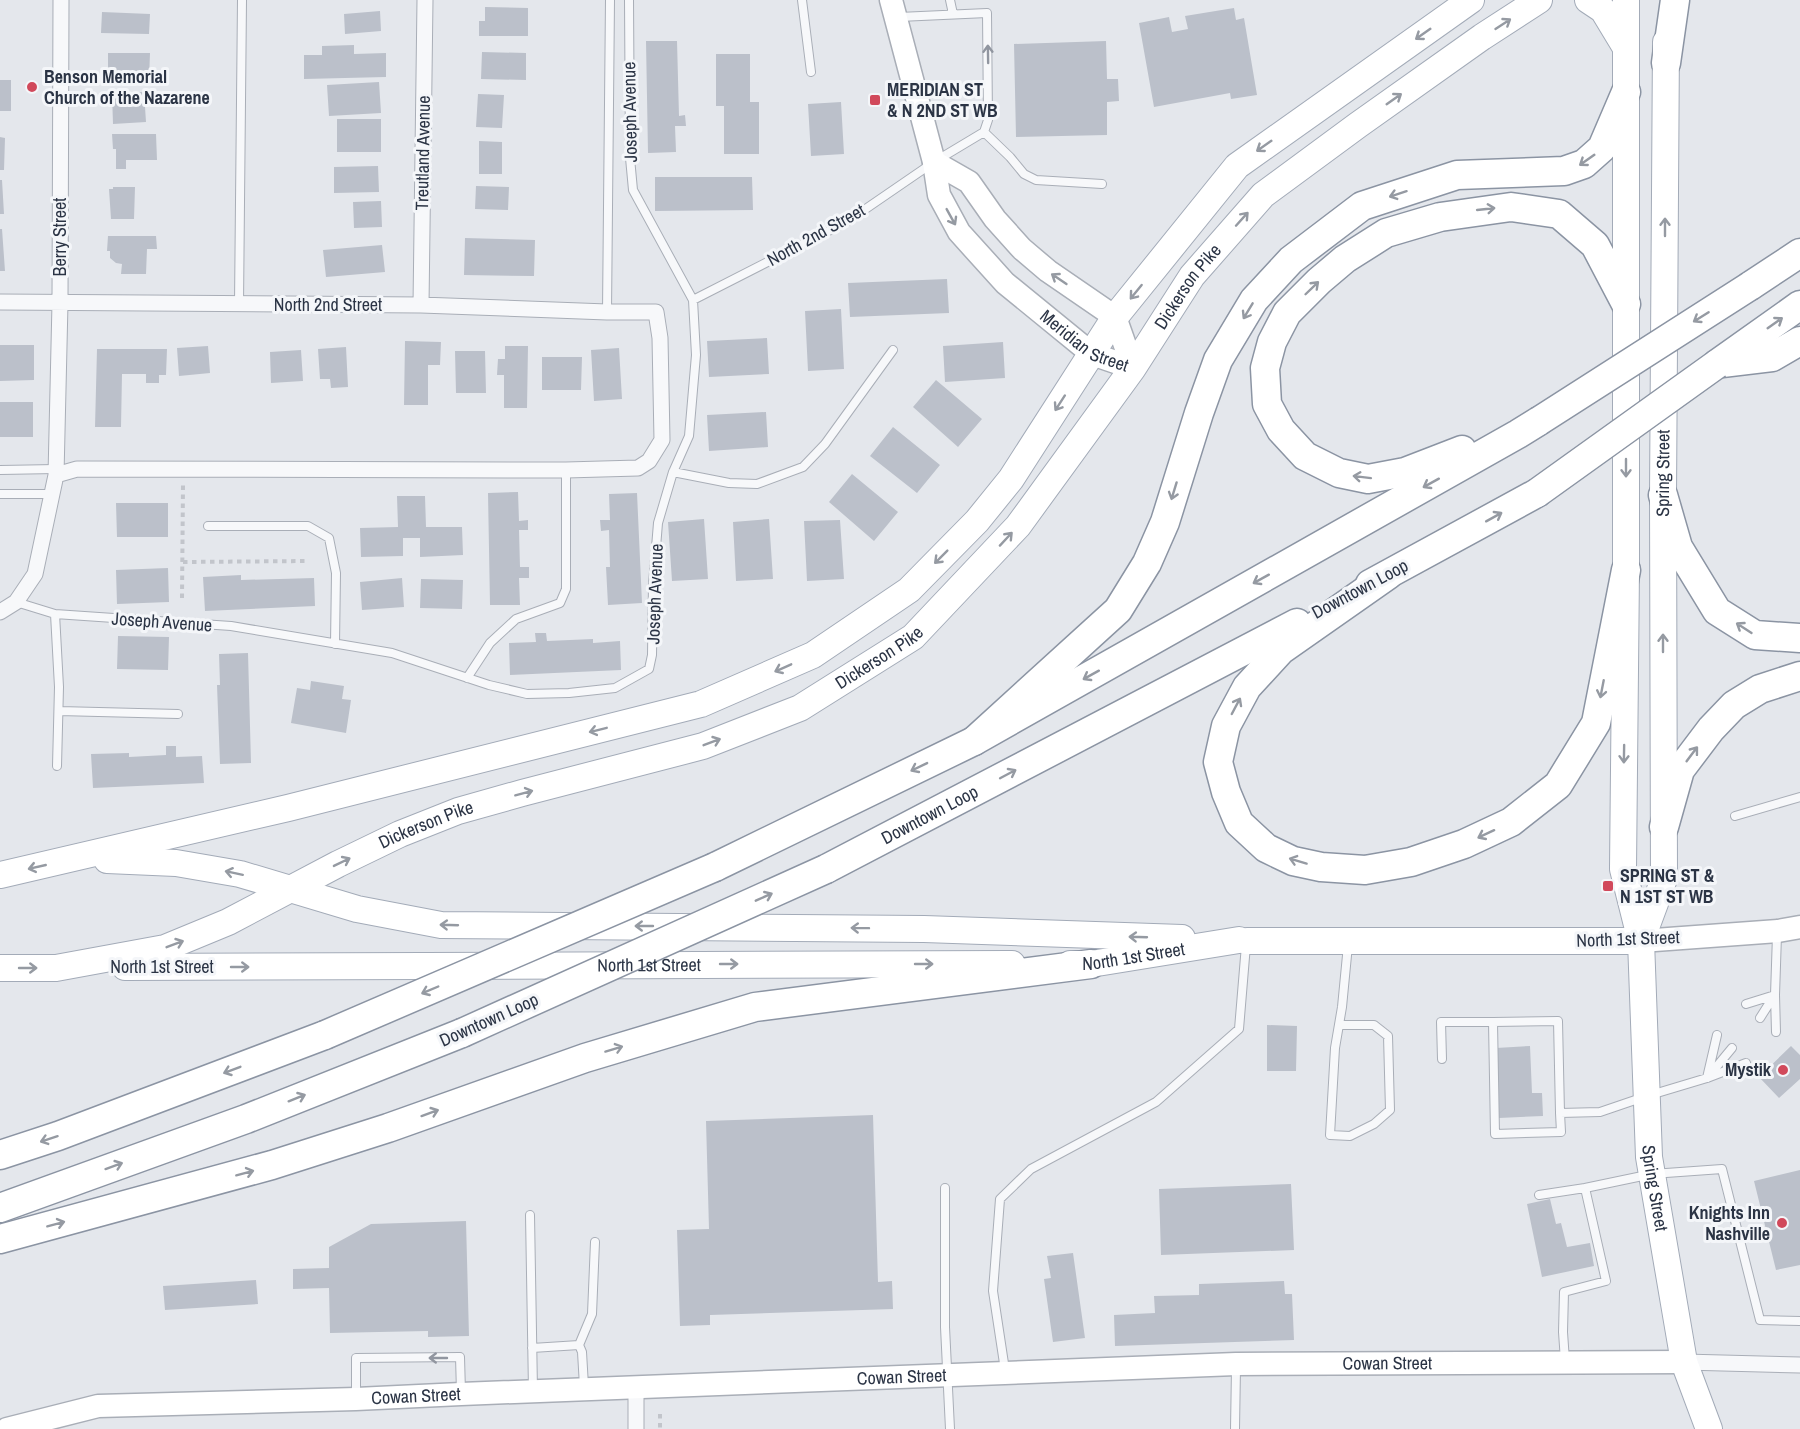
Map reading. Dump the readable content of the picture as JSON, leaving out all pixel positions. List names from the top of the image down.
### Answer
{
  "streets": {
    "highway": ["Downtown Loop"],
    "main road": ["Dickerson Pike", "Spring Street", "North 1st Street"],
    "street": [
      "Treutland Avenue",
      "North 2nd Street",
      "Berry Street",
      "Meridian Street",
      "Cowan Street"
    ],
    "lane": ["Joseph Avenue"]
  },
  "crossings": [
    ["Joseph Avenue", "North 2nd Street"],
    ["Treutland Avenue", "North 2nd Street"],
    ["North 2nd Street", "Berry Street"],
    ["North 2nd Street", "Meridian Street"],
    ["Dickerson Pike", "Meridian Street"],
    ["Dickerson Pike", "North 1st Street"],
    ["Spring Street", "North 1st Street"],
    ["Spring Street", "Cowan Street"]
  ],
  "places": {
    "other": ["Benson Memorial Church of the Nazarene", "Mystik", "Knights Inn Nashville"],
    "transit": ["MERIDIAN ST & N 2ND ST WB", "SPRING ST & N 1ST ST WB"]
  }
}
